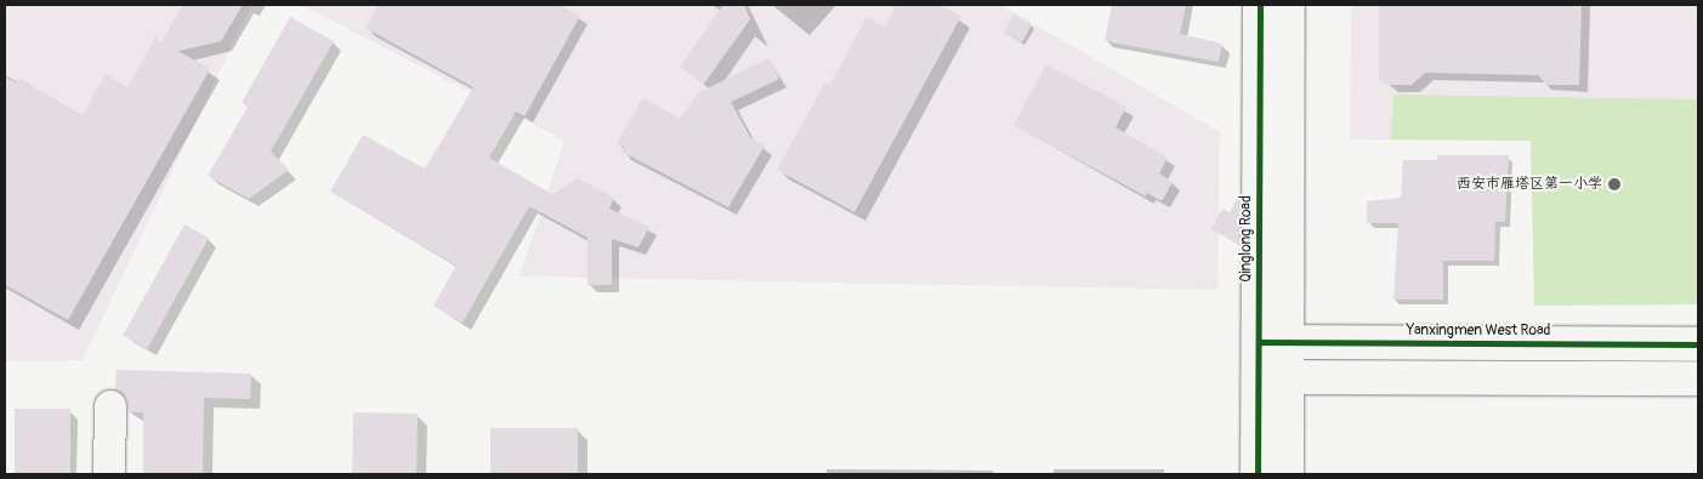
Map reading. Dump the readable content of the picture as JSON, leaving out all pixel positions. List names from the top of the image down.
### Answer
{
  "streets": {
    "street": ["Qinglong Road", "Yanxingmen West Road"]
  },
  "crossings": [
    ["Qinglong Road", "Yanxingmen West Road"]
  ],
  "places": ["西安市雁塔区第一小学"]
}
